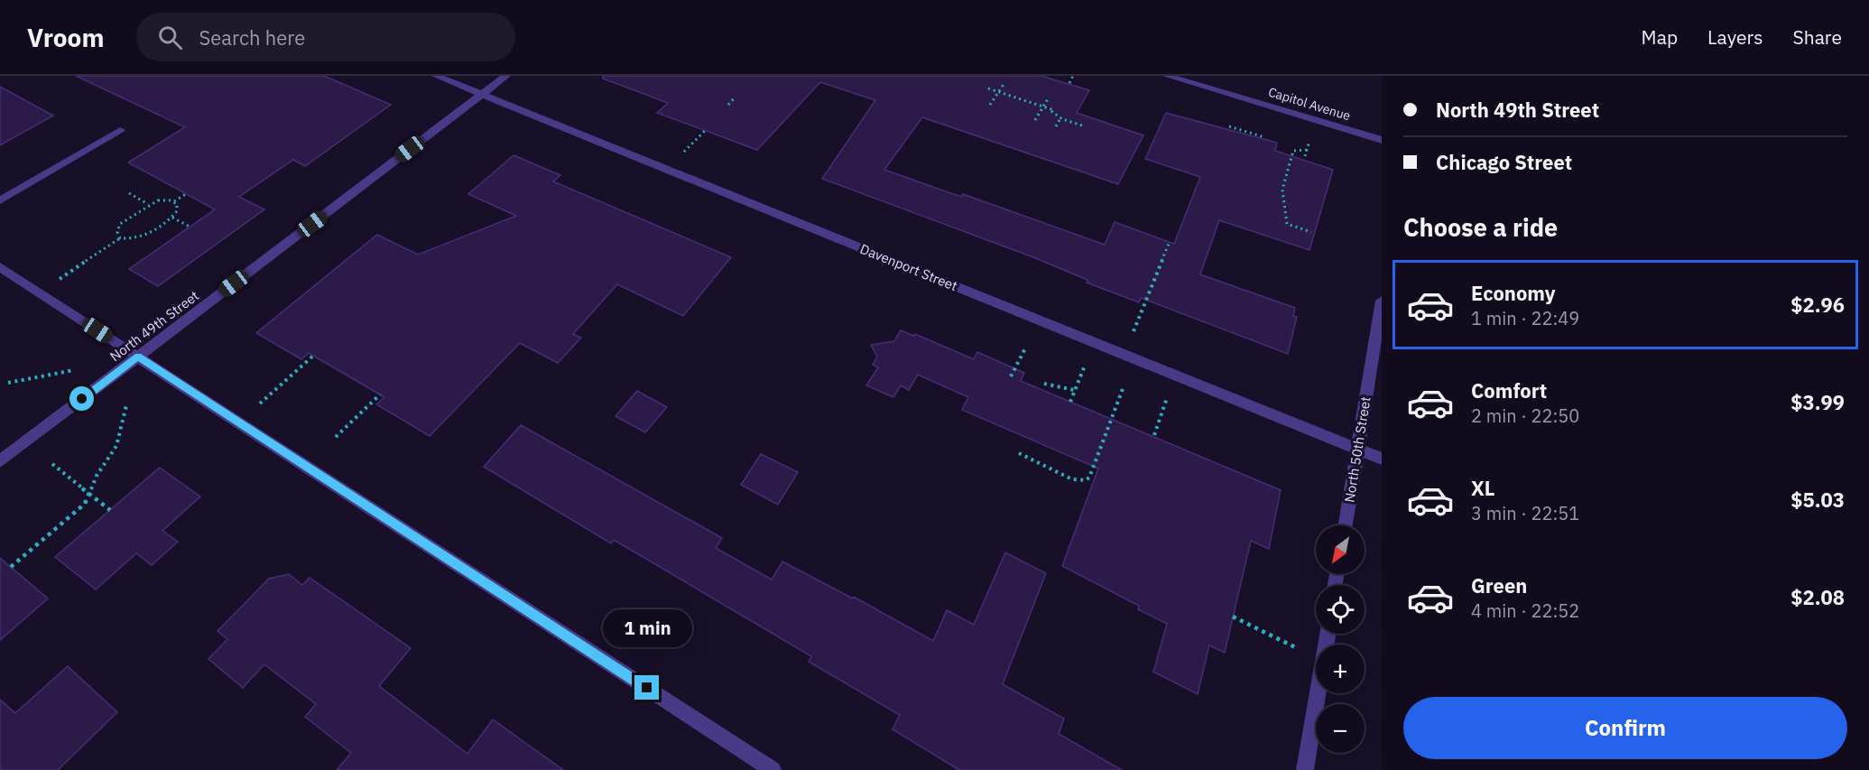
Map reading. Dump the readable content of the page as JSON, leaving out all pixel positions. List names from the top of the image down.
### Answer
{
  "streets": {
    "street": [
      "Capitol Avenue",
      "Davenport Street",
      "North 49th Street",
      "North 50th Street"
    ]
  },
  "crossings": [
    ["Davenport Street", "North 49th Street"],
    ["Davenport Street", "North 50th Street"]
  ],
  "north": "bottom left",
  "page": {
    "header": "Vroom",
    "search": "Search here",
    "nav": ["Map", "Layers", "Share"],
    "banner": ["North 49th Street", "Chicago Street"],
    "heading": "Choose a ride",
    "list": [
      {
        "name": "Economy",
        "note": "1 min · 22:49",
        "value": "$2.96"
      },
      {
        "name": "Comfort",
        "note": "2 min · 22:50",
        "value": "$3.99"
      },
      {
        "name": "XL",
        "note": "3 min · 22:51",
        "value": "$5.03"
      },
      {
        "name": "Green",
        "note": "4 min · 22:52",
        "value": "$2.08"
      }
    ],
    "map_buttons": ["+", "−"],
    "bubble": "1 min",
    "buttons": "Confirm"
  }
}
